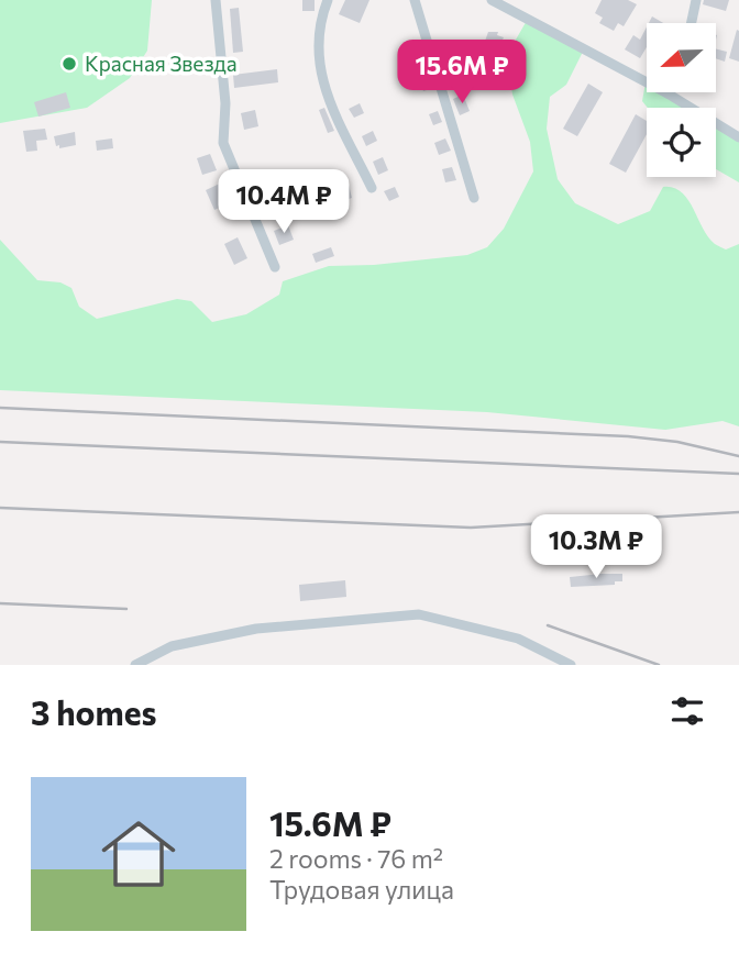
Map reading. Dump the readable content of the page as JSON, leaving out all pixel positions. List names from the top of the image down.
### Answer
{
  "places": ["Красная Звезда"],
  "north": "left",
  "page": {
    "price": ["15.6M ₽", "10.4M ₽", "10.3M ₽"],
    "heading": "3 homes",
    "list": [
      {
        "name": "15.6M ₽",
        "note": "2 rooms · 76 m² · Трудовая улица"
      }
    ]
  }
}
